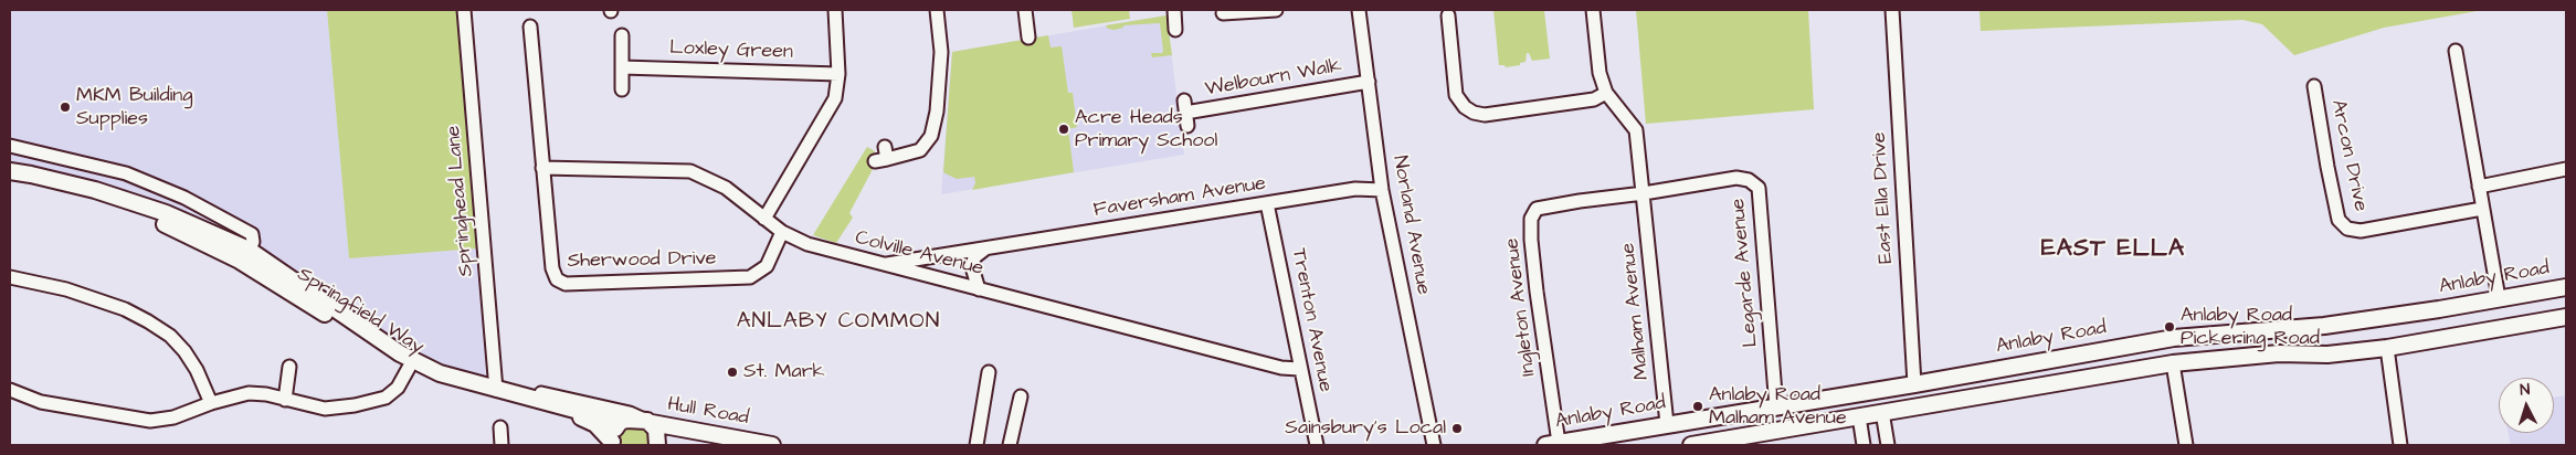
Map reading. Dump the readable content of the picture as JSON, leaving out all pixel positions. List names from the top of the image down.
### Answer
{
  "streets": {
    "main road": ["Anlaby Road", "Springfield Way", "Hull Road"],
    "street": [
      "Loxley Green",
      "Welbourn Walk",
      "Arcon Drive",
      "Faversham Avenue",
      "East Ella Drive",
      "Springhead Lane",
      "Norland Avenue",
      "Colville Avenue",
      "Sherwood Drive",
      "Legarde Avenue",
      "Ingleton Avenue",
      "Malham Avenue",
      "Trenton Avenue"
    ]
  },
  "crossings": [
    ["Welbourn Walk", "Norland Avenue"],
    ["Faversham Avenue", "Norland Avenue"],
    ["Faversham Avenue", "Colville Avenue"],
    ["Faversham Avenue", "Trenton Avenue"],
    ["East Ella Drive", "Anlaby Road"],
    ["Springhead Lane", "Springfield Way"],
    ["Colville Avenue", "Sherwood Drive"],
    ["Colville Avenue", "Trenton Avenue"],
    ["Legarde Avenue", "Anlaby Road"],
    ["Legarde Avenue", "Ingleton Avenue"],
    ["Legarde Avenue", "Malham Avenue"],
    ["Anlaby Road", "Ingleton Avenue"],
    ["Anlaby Road", "Malham Avenue"],
    ["Ingleton Avenue", "Malham Avenue"],
    ["Springfield Way", "Hull Road"]
  ],
  "districts": ["EAST ELLA", "ANLABY COMMON"],
  "places": [
    "MKM Building Supplies",
    "Acre Heads Primary School",
    "Anlaby Road Pickering Road",
    "St. Mark",
    "Anlaby Road Malham Avenue",
    "Sainsbury's Local"
  ],
  "north": "top"
}
